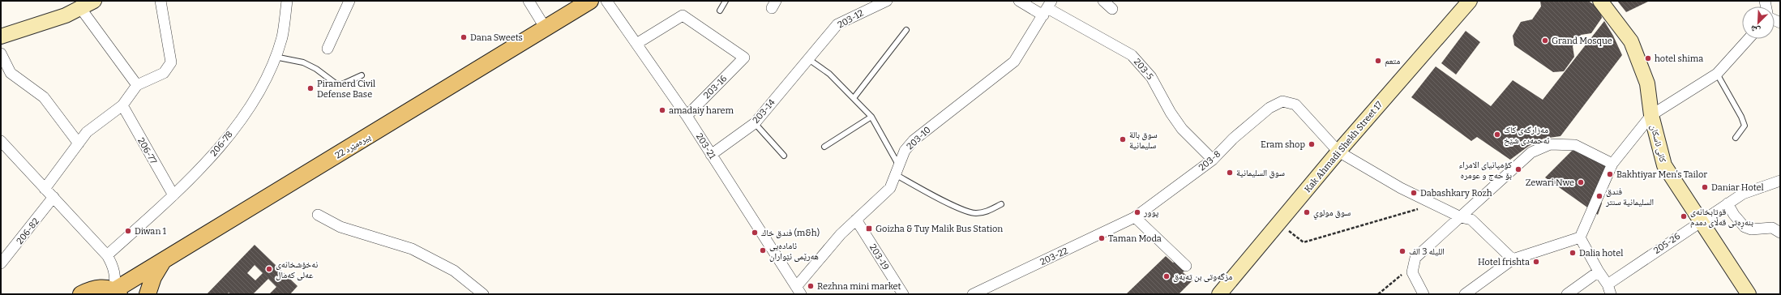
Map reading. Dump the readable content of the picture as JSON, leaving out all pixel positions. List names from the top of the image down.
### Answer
{
  "streets": {
    "main road": ["22 پیرەمێرد"],
    "street": [
      "203-12",
      "203-5",
      "203-16",
      "203-14",
      "203-10",
      "206-78",
      "کانی ئاسکان",
      "203-21",
      "Kak Ahmadi Shekh Street 17",
      "206-77",
      "203-8",
      "206-82",
      "205-26",
      "203-22",
      "203-19"
    ]
  },
  "crossings": [
    ["203-12", "203-14"],
    ["203-5", "203-10"],
    ["203-5", "203-8"],
    ["203-16", "203-21"],
    ["203-14", "203-21"],
    ["203-10", "203-21"],
    ["203-10", "203-19"],
    ["206-78", "206-77"],
    ["کانی ئاسکان", "205-26"],
    ["Kak Ahmadi Shekh Street 17", "203-8"],
    ["203-8", "203-22"]
  ],
  "places": {
    "other": [
      "Dana Sweets",
      "Grand Mosque",
      "hotel shima",
      "متعم",
      "Piramerd Civil Defense Base",
      "amadaiy harem",
      "مەزارگەی کاک ئەحمەدی شێخ",
      "سوق بالة سليمانية",
      "Eram shop",
      "کۆمپانیای الامراء بۆ حەج و عومرە",
      "سوق السليمانية",
      "Bakhtiyar Men’s Tailor",
      "Zewari Nwe",
      "Daniar Hotel",
      "Dabashkary Rozh",
      "فندق السليمانية سنتر",
      "پوور",
      "سوق مولوي",
      "قوتابخانەی بنەڕەتی قەڵای دمدم",
      "Diwan 1",
      "فندق خاك (m&h)",
      "Taman Moda",
      "ئامادەیی ھەرێمی ئێواران",
      "الليله 3 الف",
      "Dalia hotel",
      "Hotel frishta",
      "نەخۆشخانەی عەلی کەمال",
      "مزگەوتی بن تەبەق",
      "Rezhna mini market"
    ],
    "transit": ["Goizha & Tuy Malik Bus Station"]
  },
  "north": "bottom left"
}
